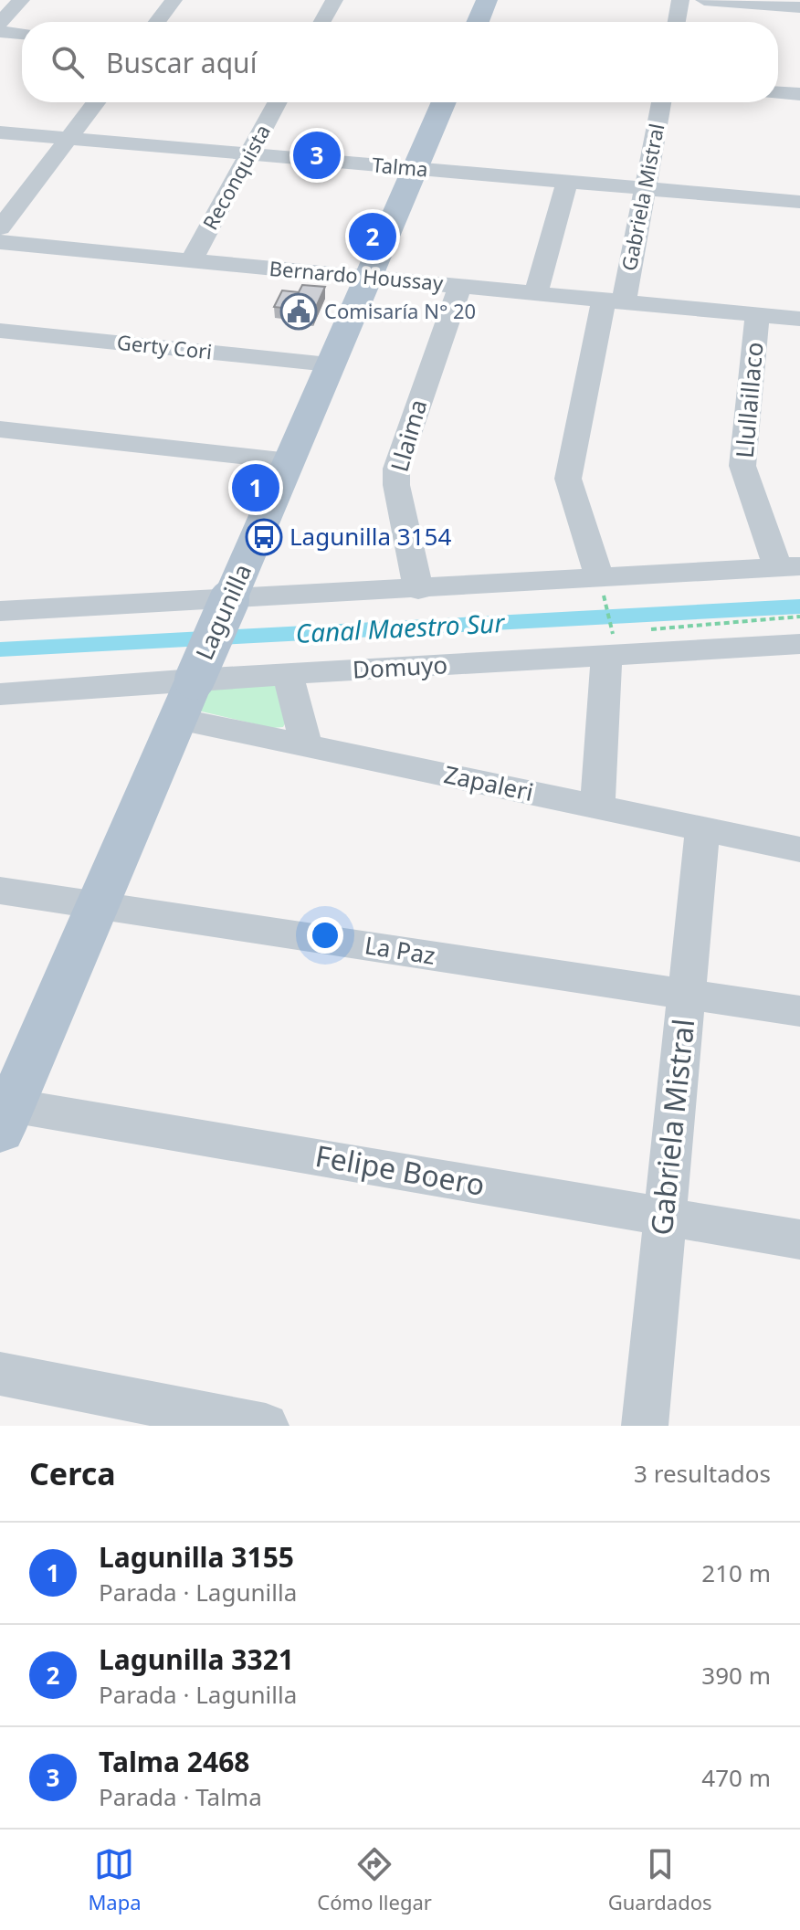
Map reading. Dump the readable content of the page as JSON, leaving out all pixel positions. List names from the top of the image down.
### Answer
{
  "streets": {
    "main road": ["Lagunilla"],
    "street": [
      "Talma",
      "Reconquista",
      "Gabriela Mistral",
      "Bernardo Houssay",
      "Gerty Cori",
      "Llullaillaco",
      "Llaima",
      "Domuyo",
      "Zapaleri",
      "La Paz",
      "Felipe Boero"
    ]
  },
  "crossings": [
    ["Talma", "Reconquista"],
    ["Talma", "Gabriela Mistral"],
    ["Talma", "Lagunilla"],
    ["Reconquista", "Bernardo Houssay"],
    ["Gabriela Mistral", "Bernardo Houssay"],
    ["Gabriela Mistral", "Zapaleri"],
    ["Gabriela Mistral", "La Paz"],
    ["Gabriela Mistral", "Felipe Boero"],
    ["Bernardo Houssay", "Llullaillaco"],
    ["Bernardo Houssay", "Llaima"],
    ["Bernardo Houssay", "Lagunilla"],
    ["Gerty Cori", "Lagunilla"],
    ["Lagunilla", "Domuyo"],
    ["Lagunilla", "Zapaleri"],
    ["Lagunilla", "La Paz"],
    ["Lagunilla", "Felipe Boero"]
  ],
  "water": ["Canal Maestro Sur"],
  "places": {
    "public building": ["Comisaría N° 20"],
    "bus stop": ["Lagunilla 3154"]
  },
  "page": {
    "search": "Buscar aquí",
    "pins": ["3", "2", "1"],
    "heading": ["Cerca", "3 resultados"],
    "list": [
      {
        "mark": "1",
        "name": "Lagunilla 3155",
        "note": "Parada · Lagunilla",
        "value": "210 m"
      },
      {
        "mark": "2",
        "name": "Lagunilla 3321",
        "note": "Parada · Lagunilla",
        "value": "390 m"
      },
      {
        "mark": "3",
        "name": "Talma 2468",
        "note": "Parada · Talma",
        "value": "470 m"
      }
    ],
    "nav": ["Mapa", "Cómo llegar", "Guardados"]
  }
}
